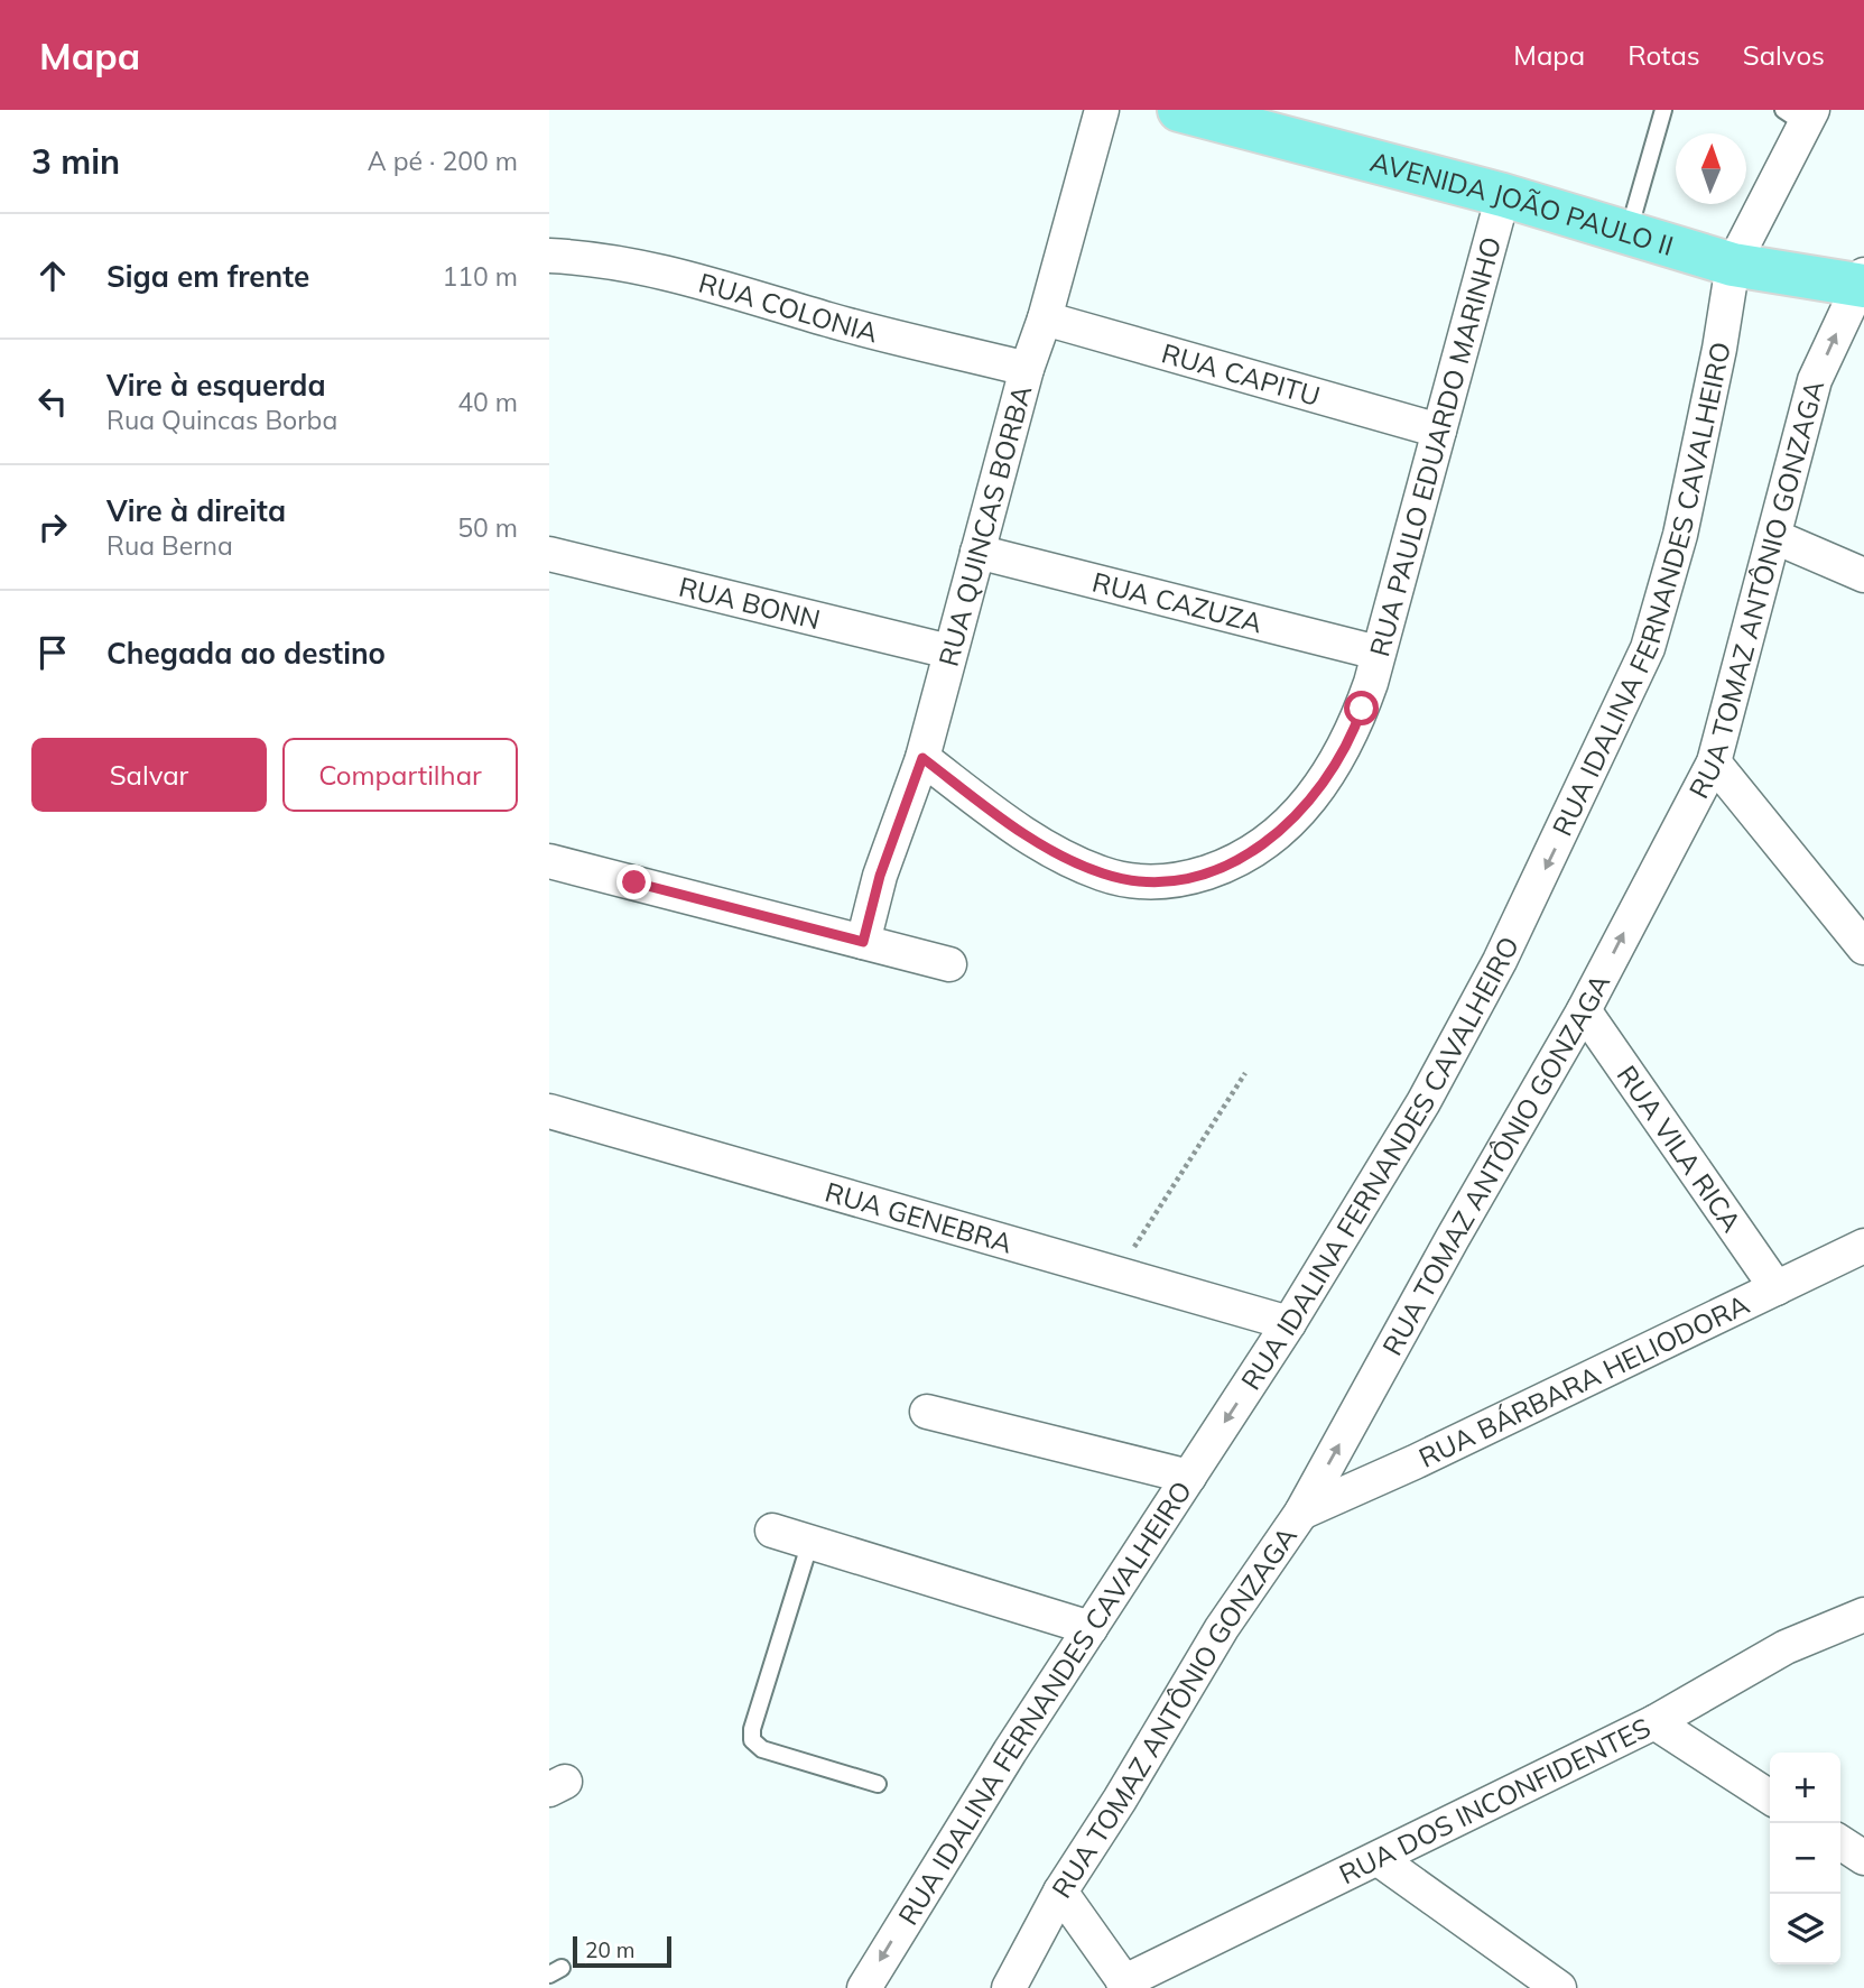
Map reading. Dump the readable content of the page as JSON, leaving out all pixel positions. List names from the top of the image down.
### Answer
{
  "streets": {
    "main road": ["AVENIDA JOÃO PAULO II"],
    "street": [
      "RUA COLONIA",
      "RUA CAPITU",
      "RUA PAULO EDUARDO MARINHO",
      "RUA QUINCAS BORBA",
      "RUA IDALINA FERNANDES CAVALHEIRO",
      "RUA TOMAZ ANTÔNIO GONZAGA",
      "RUA BONN",
      "RUA CAZUZA",
      "RUA VILA RICA",
      "RUA GENEBRA",
      "RUA BÁRBARA HELIODORA",
      "RUA DOS INCONFIDENTES"
    ]
  },
  "crossings": [
    ["AVENIDA JOÃO PAULO II", "RUA PAULO EDUARDO MARINHO"],
    ["AVENIDA JOÃO PAULO II", "RUA IDALINA FERNANDES CAVALHEIRO"],
    ["AVENIDA JOÃO PAULO II", "RUA TOMAZ ANTÔNIO GONZAGA"],
    ["RUA COLONIA", "RUA QUINCAS BORBA"],
    ["RUA CAPITU", "RUA PAULO EDUARDO MARINHO"],
    ["RUA CAPITU", "RUA QUINCAS BORBA"],
    ["RUA PAULO EDUARDO MARINHO", "RUA QUINCAS BORBA"],
    ["RUA PAULO EDUARDO MARINHO", "RUA CAZUZA"],
    ["RUA QUINCAS BORBA", "RUA BONN"],
    ["RUA QUINCAS BORBA", "RUA CAZUZA"],
    ["RUA IDALINA FERNANDES CAVALHEIRO", "RUA GENEBRA"],
    ["RUA TOMAZ ANTÔNIO GONZAGA", "RUA VILA RICA"],
    ["RUA TOMAZ ANTÔNIO GONZAGA", "RUA BÁRBARA HELIODORA"],
    ["RUA VILA RICA", "RUA BÁRBARA HELIODORA"]
  ],
  "one_way": ["RUA IDALINA FERNANDES CAVALHEIRO", "RUA TOMAZ ANTÔNIO GONZAGA"],
  "scale_bar": "20 m",
  "north": "top",
  "page": {
    "header": "Mapa",
    "nav": ["Mapa", "Rotas", "Salvos"],
    "heading": ["3 min", "A pé · 200 m"],
    "list": [
      ["Siga em frente", "110 m"],
      ["Vire à esquerda", "Rua Quincas Borba", "40 m"],
      ["Vire à direita", "Rua Berna", "50 m"],
      "Chegada ao destino"
    ],
    "buttons": ["Salvar", "Compartilhar"],
    "map_buttons": ["+", "−"],
    "scale": "20 m"
  }
}
